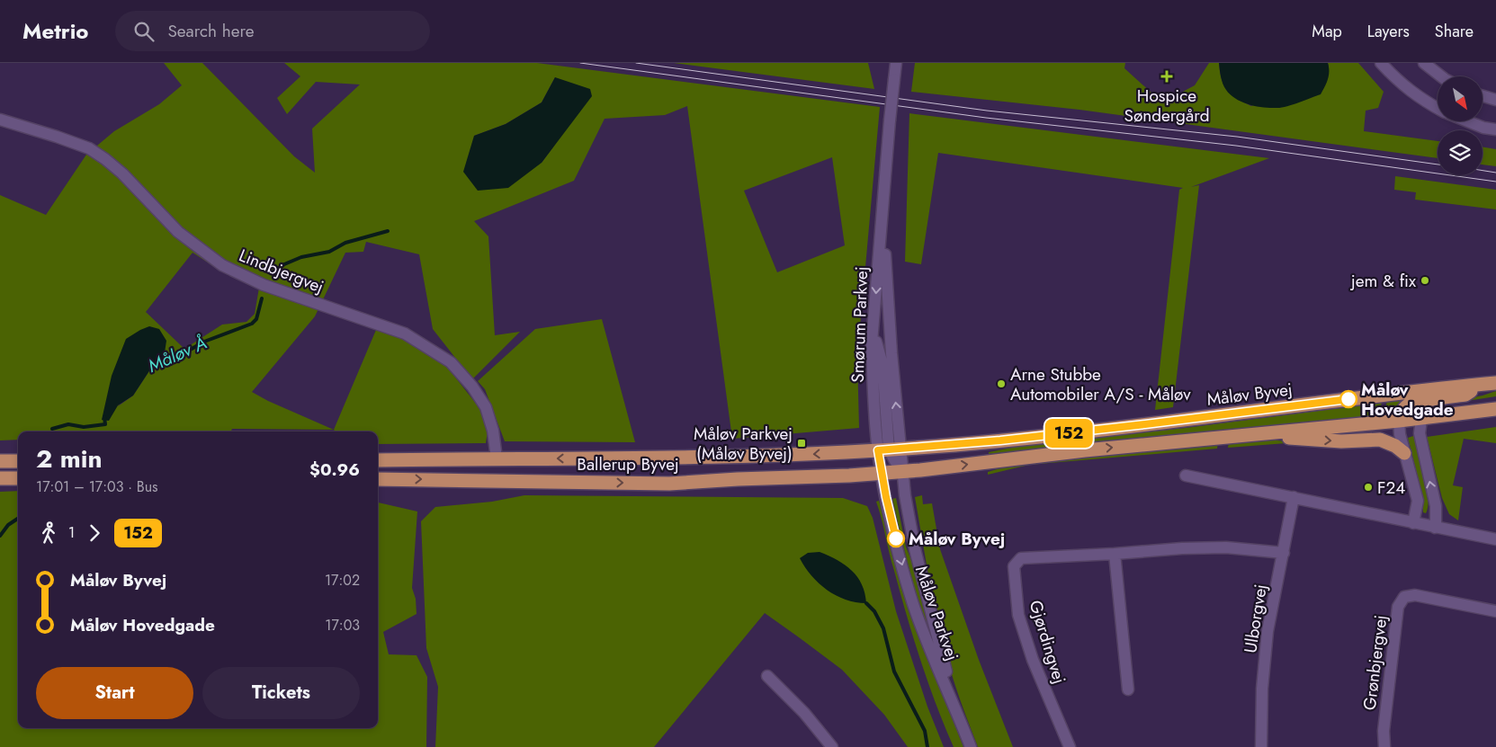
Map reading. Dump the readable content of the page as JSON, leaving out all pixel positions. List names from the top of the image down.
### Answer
{
  "streets": {
    "main road": ["Måløv Byvej", "Ballerup Byvej"],
    "street": [
      "Lindbjergvej",
      "Smørum Parkvej",
      "Måløv Parkvej",
      "Ulborgvej",
      "Gjørdingvej",
      "Grønbjergvej"
    ]
  },
  "crossings": [
    ["Lindbjergvej", "Ballerup Byvej"],
    ["Smørum Parkvej", "Måløv Byvej"],
    ["Smørum Parkvej", "Ballerup Byvej"],
    ["Smørum Parkvej", "Måløv Parkvej"],
    ["Måløv Byvej", "Ballerup Byvej"],
    ["Måløv Byvej", "Måløv Parkvej"],
    ["Ballerup Byvej", "Måløv Parkvej"],
    ["Ulborgvej", "Gjørdingvej"]
  ],
  "water": ["Måløv Å"],
  "places": {
    "health": ["Hospice Søndergård"],
    "other": [
      "jem & fix",
      "Arne Stubbe Automobiler A/S - Måløv",
      "Måløv Hovedgade",
      "F24",
      "Måløv Byvej"
    ],
    "transit": ["Måløv Parkvej (Måløv Byvej)"]
  },
  "lines": ["bus line 152"],
  "north": "bottom right",
  "page": {
    "header": "Metrio",
    "search": "Search here",
    "nav": ["Map", "Layers", "Share"],
    "on_map": "152",
    "heading": ["2 min", "17:01 – 17:03 · Bus", "$0.96"],
    "legs": ["1", "152"],
    "list": [
      {
        "name": "Måløv Byvej",
        "value": "17:02"
      },
      {
        "name": "Måløv Hovedgade",
        "value": "17:03"
      }
    ],
    "buttons": ["Start", "Tickets"]
  }
}
